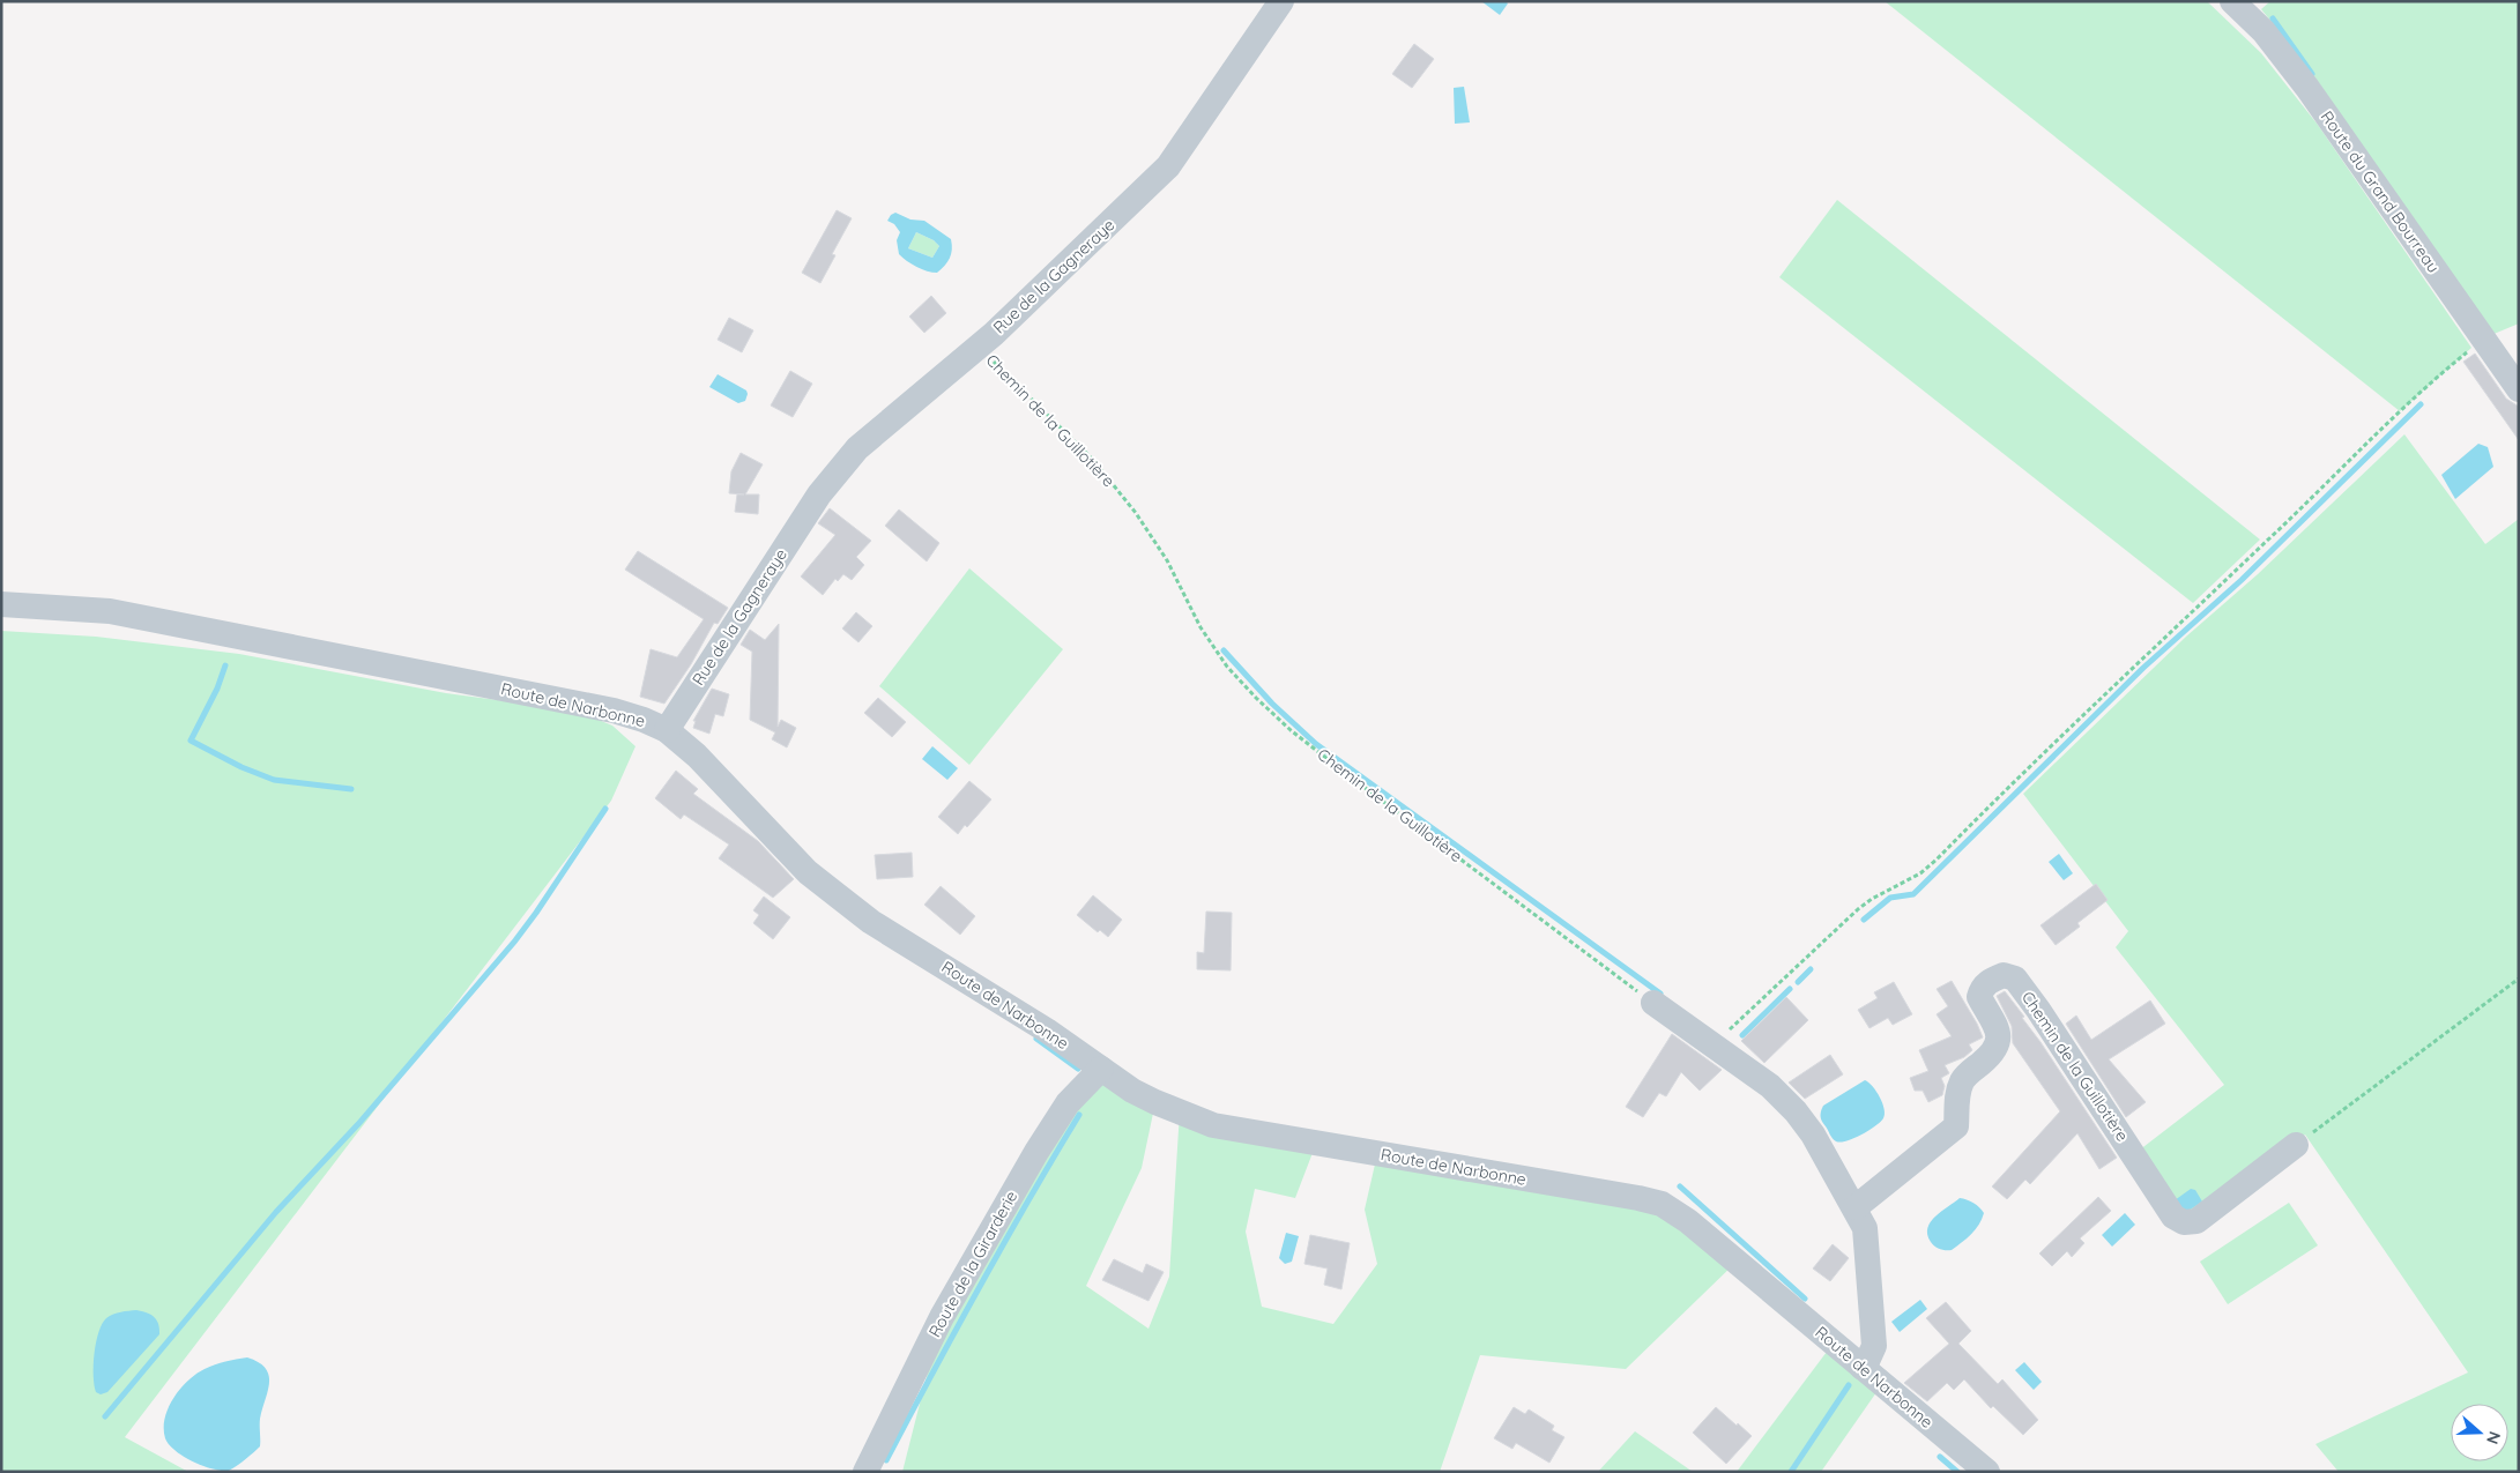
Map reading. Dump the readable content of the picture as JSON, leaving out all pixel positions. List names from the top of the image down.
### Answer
{
  "streets": {
    "street": [
      "Route du Grand Bourreau",
      "Rue de la Gagneraye",
      "Chemin de la Guillotière",
      "Route de Narbonne",
      "Route de la Girarderie"
    ]
  },
  "crossings": [
    ["Rue de la Gagneraye", "Chemin de la Guillotière"],
    ["Rue de la Gagneraye", "Route de Narbonne"],
    ["Route de Narbonne", "Route de la Girarderie"]
  ],
  "north": "right"
}
